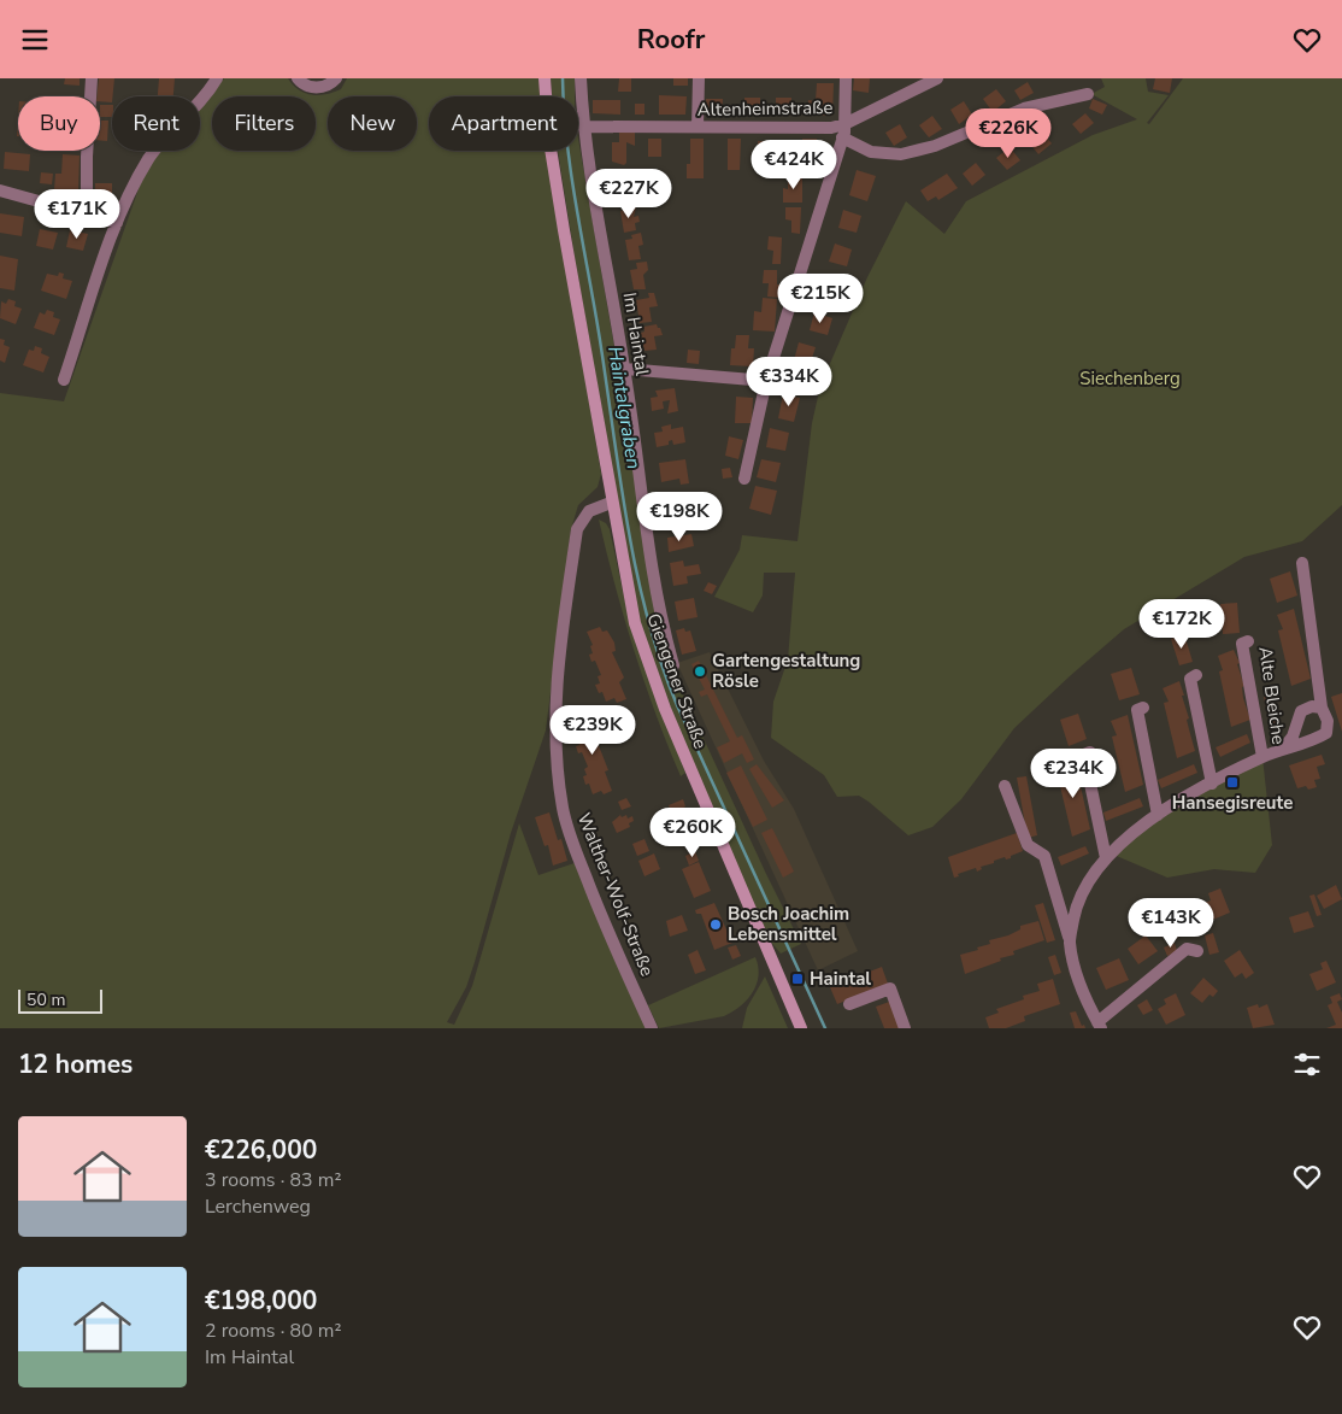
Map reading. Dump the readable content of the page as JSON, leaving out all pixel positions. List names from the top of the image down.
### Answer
{
  "streets": {
    "main road": ["Giengener Straße"],
    "street": [
      "Altenheimstraße",
      "Im Haintal",
      "Alte Bleiche",
      "Walther-Wolf-Straße"
    ]
  },
  "crossings": [
    ["Altenheimstraße", "Im Haintal"],
    ["Giengener Straße", "Walther-Wolf-Straße"]
  ],
  "water": ["Haintalgraben"],
  "parks": ["Siechenberg"],
  "places": {
    "other": ["Gartengestaltung Rösle", "Bosch Joachim Lebensmittel"],
    "transit": ["Hansegisreute", "Haintal"]
  },
  "scale_bar": "50 m",
  "page": {
    "header": "Roofr",
    "chip": [
      "Buy",
      "Rent",
      "Filters",
      "New",
      "Apartment"
    ],
    "price": [
      "€226K",
      "€424K",
      "€227K",
      "€171K",
      "€215K",
      "€334K",
      "€198K",
      "€172K",
      "€239K",
      "€234K",
      "€260K",
      "€143K"
    ],
    "scale": "50 m",
    "heading": "12 homes",
    "list": [
      {
        "name": "€226,000",
        "note": "3 rooms · 83 m² · Lerchenweg"
      },
      {
        "name": "€198,000",
        "note": "2 rooms · 80 m² · Im Haintal"
      }
    ]
  }
}
